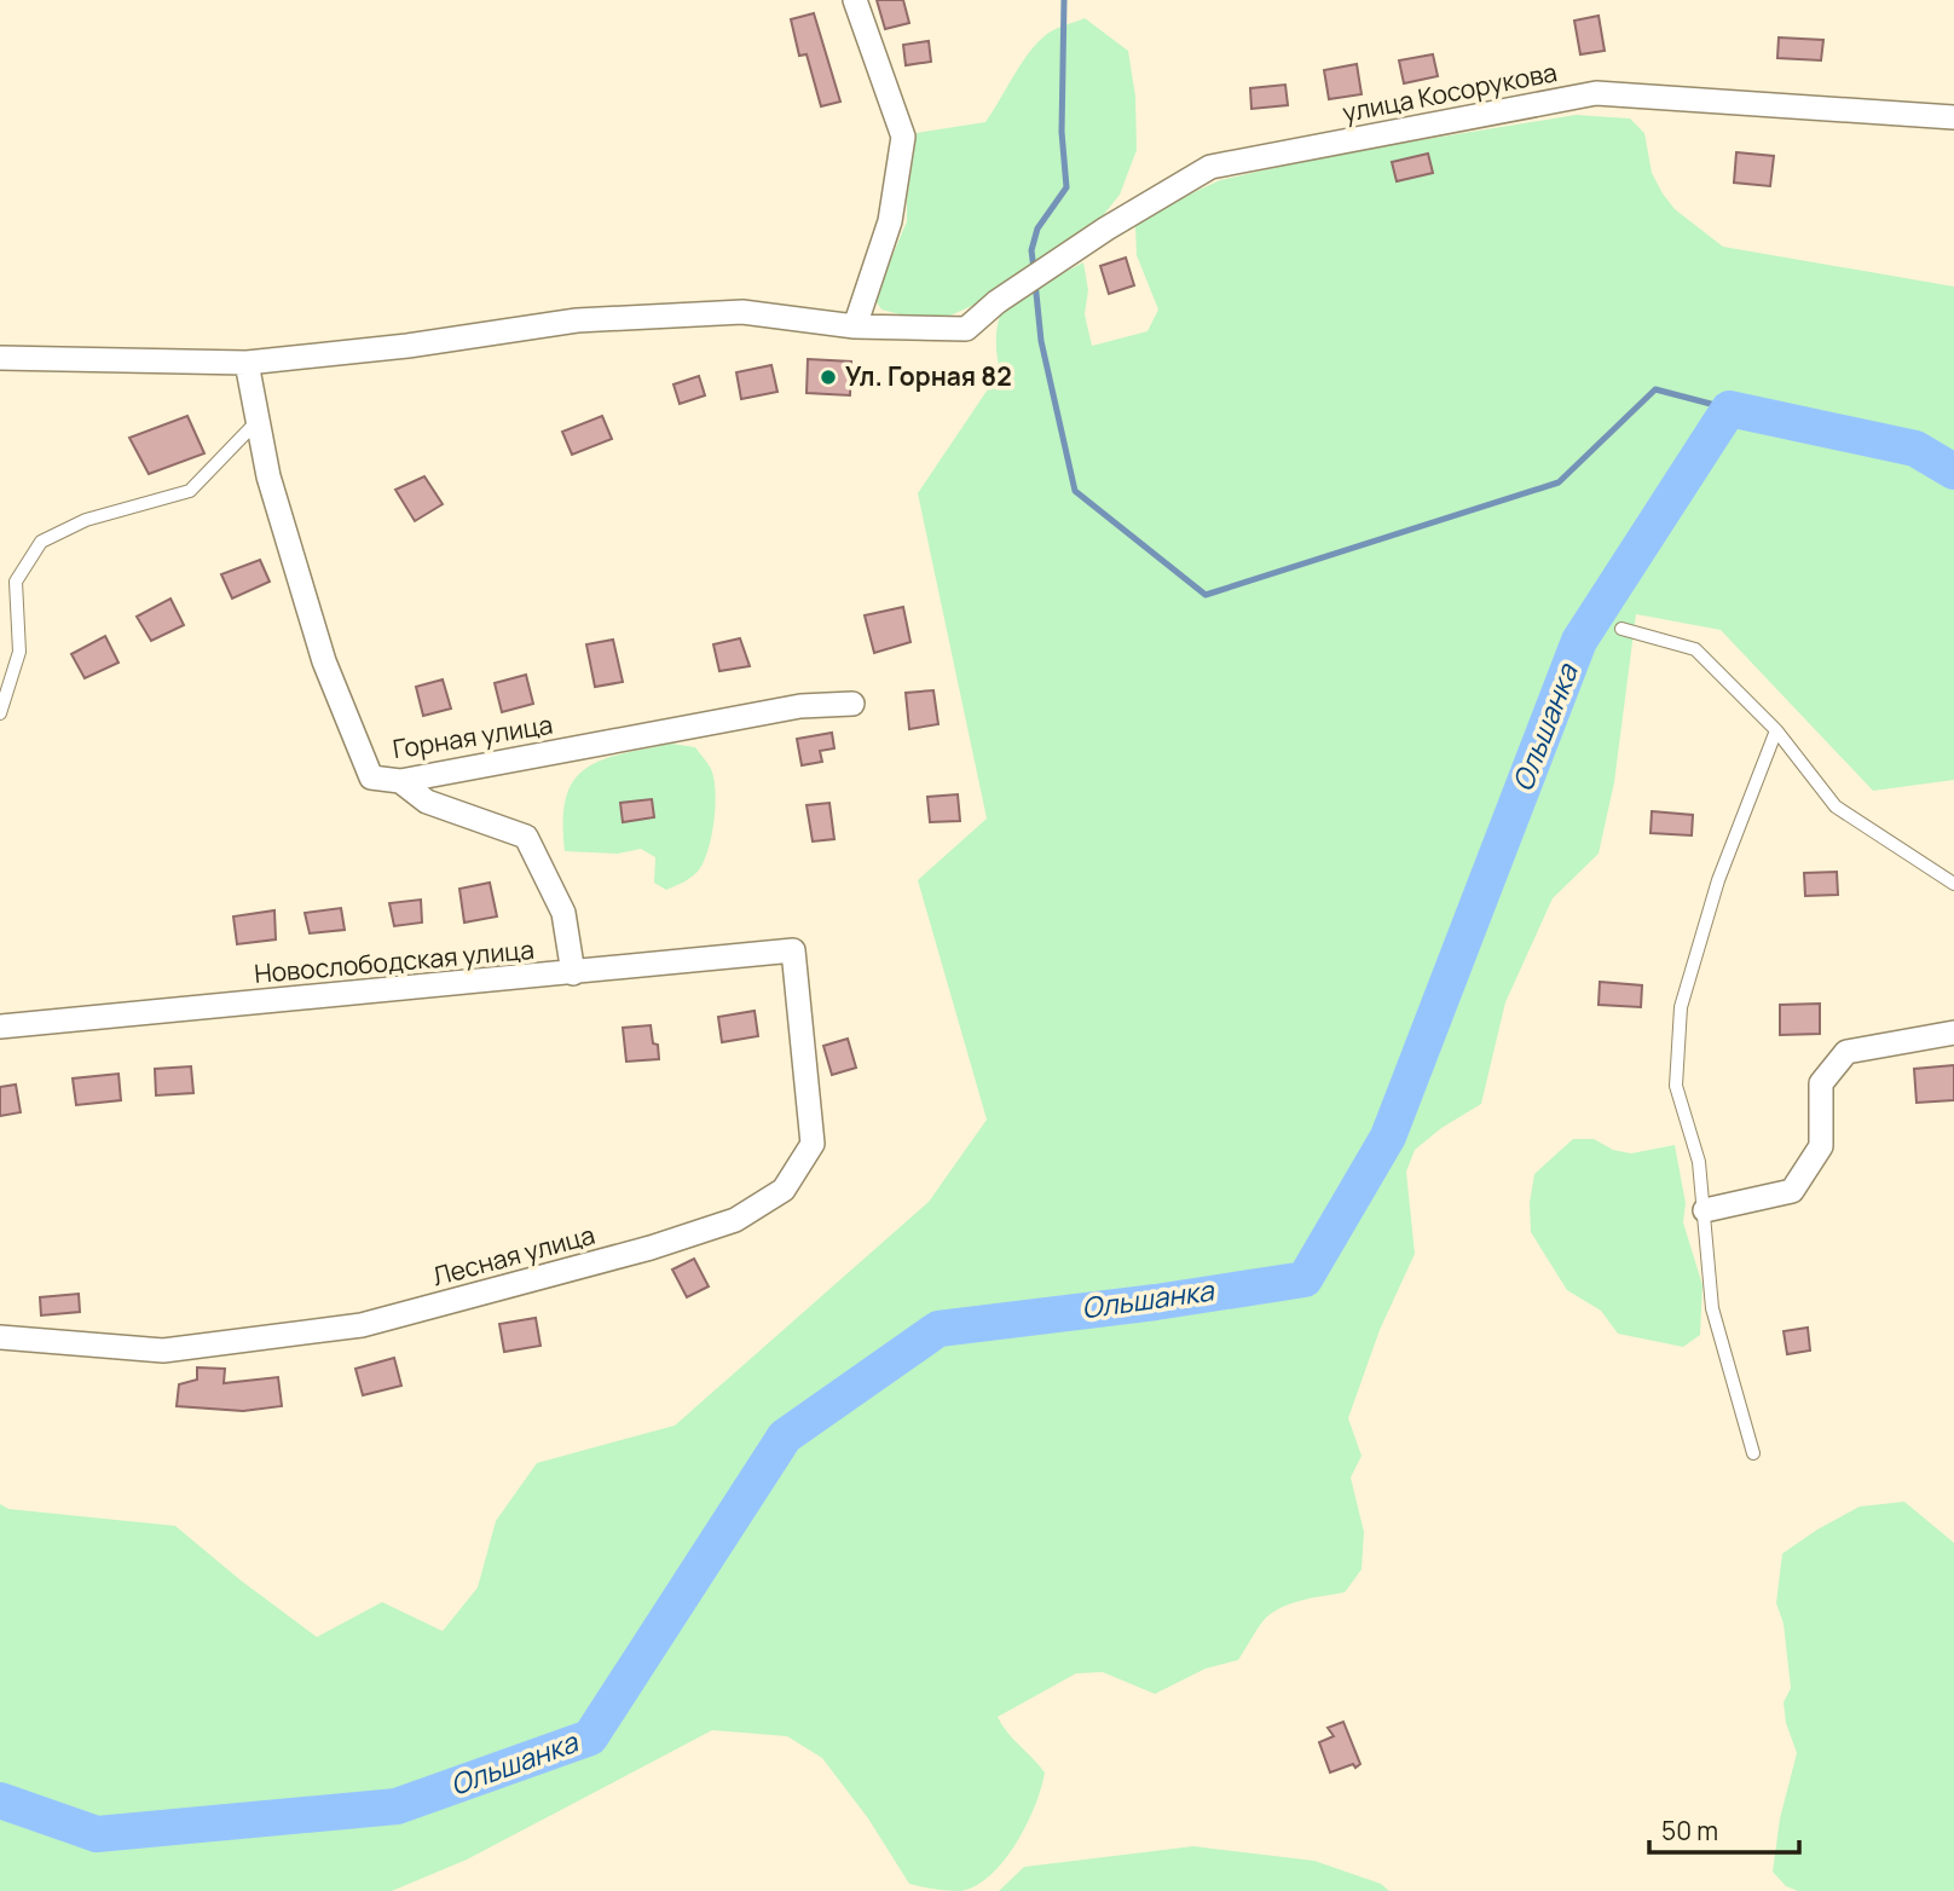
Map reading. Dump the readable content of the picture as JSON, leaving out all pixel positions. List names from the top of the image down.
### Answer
{
  "streets": {
    "street": [
      "улица Косорукова",
      "Горная улица",
      "Новослободская улица",
      "Лесная улица"
    ]
  },
  "crossings": [
    ["улица Косорукова", "Горная улица"],
    ["Новослободская улица", "Лесная улица"]
  ],
  "water": ["Ольшанка"],
  "places": ["Ул. Горная 82"],
  "scale_bar": "50 m"
}
